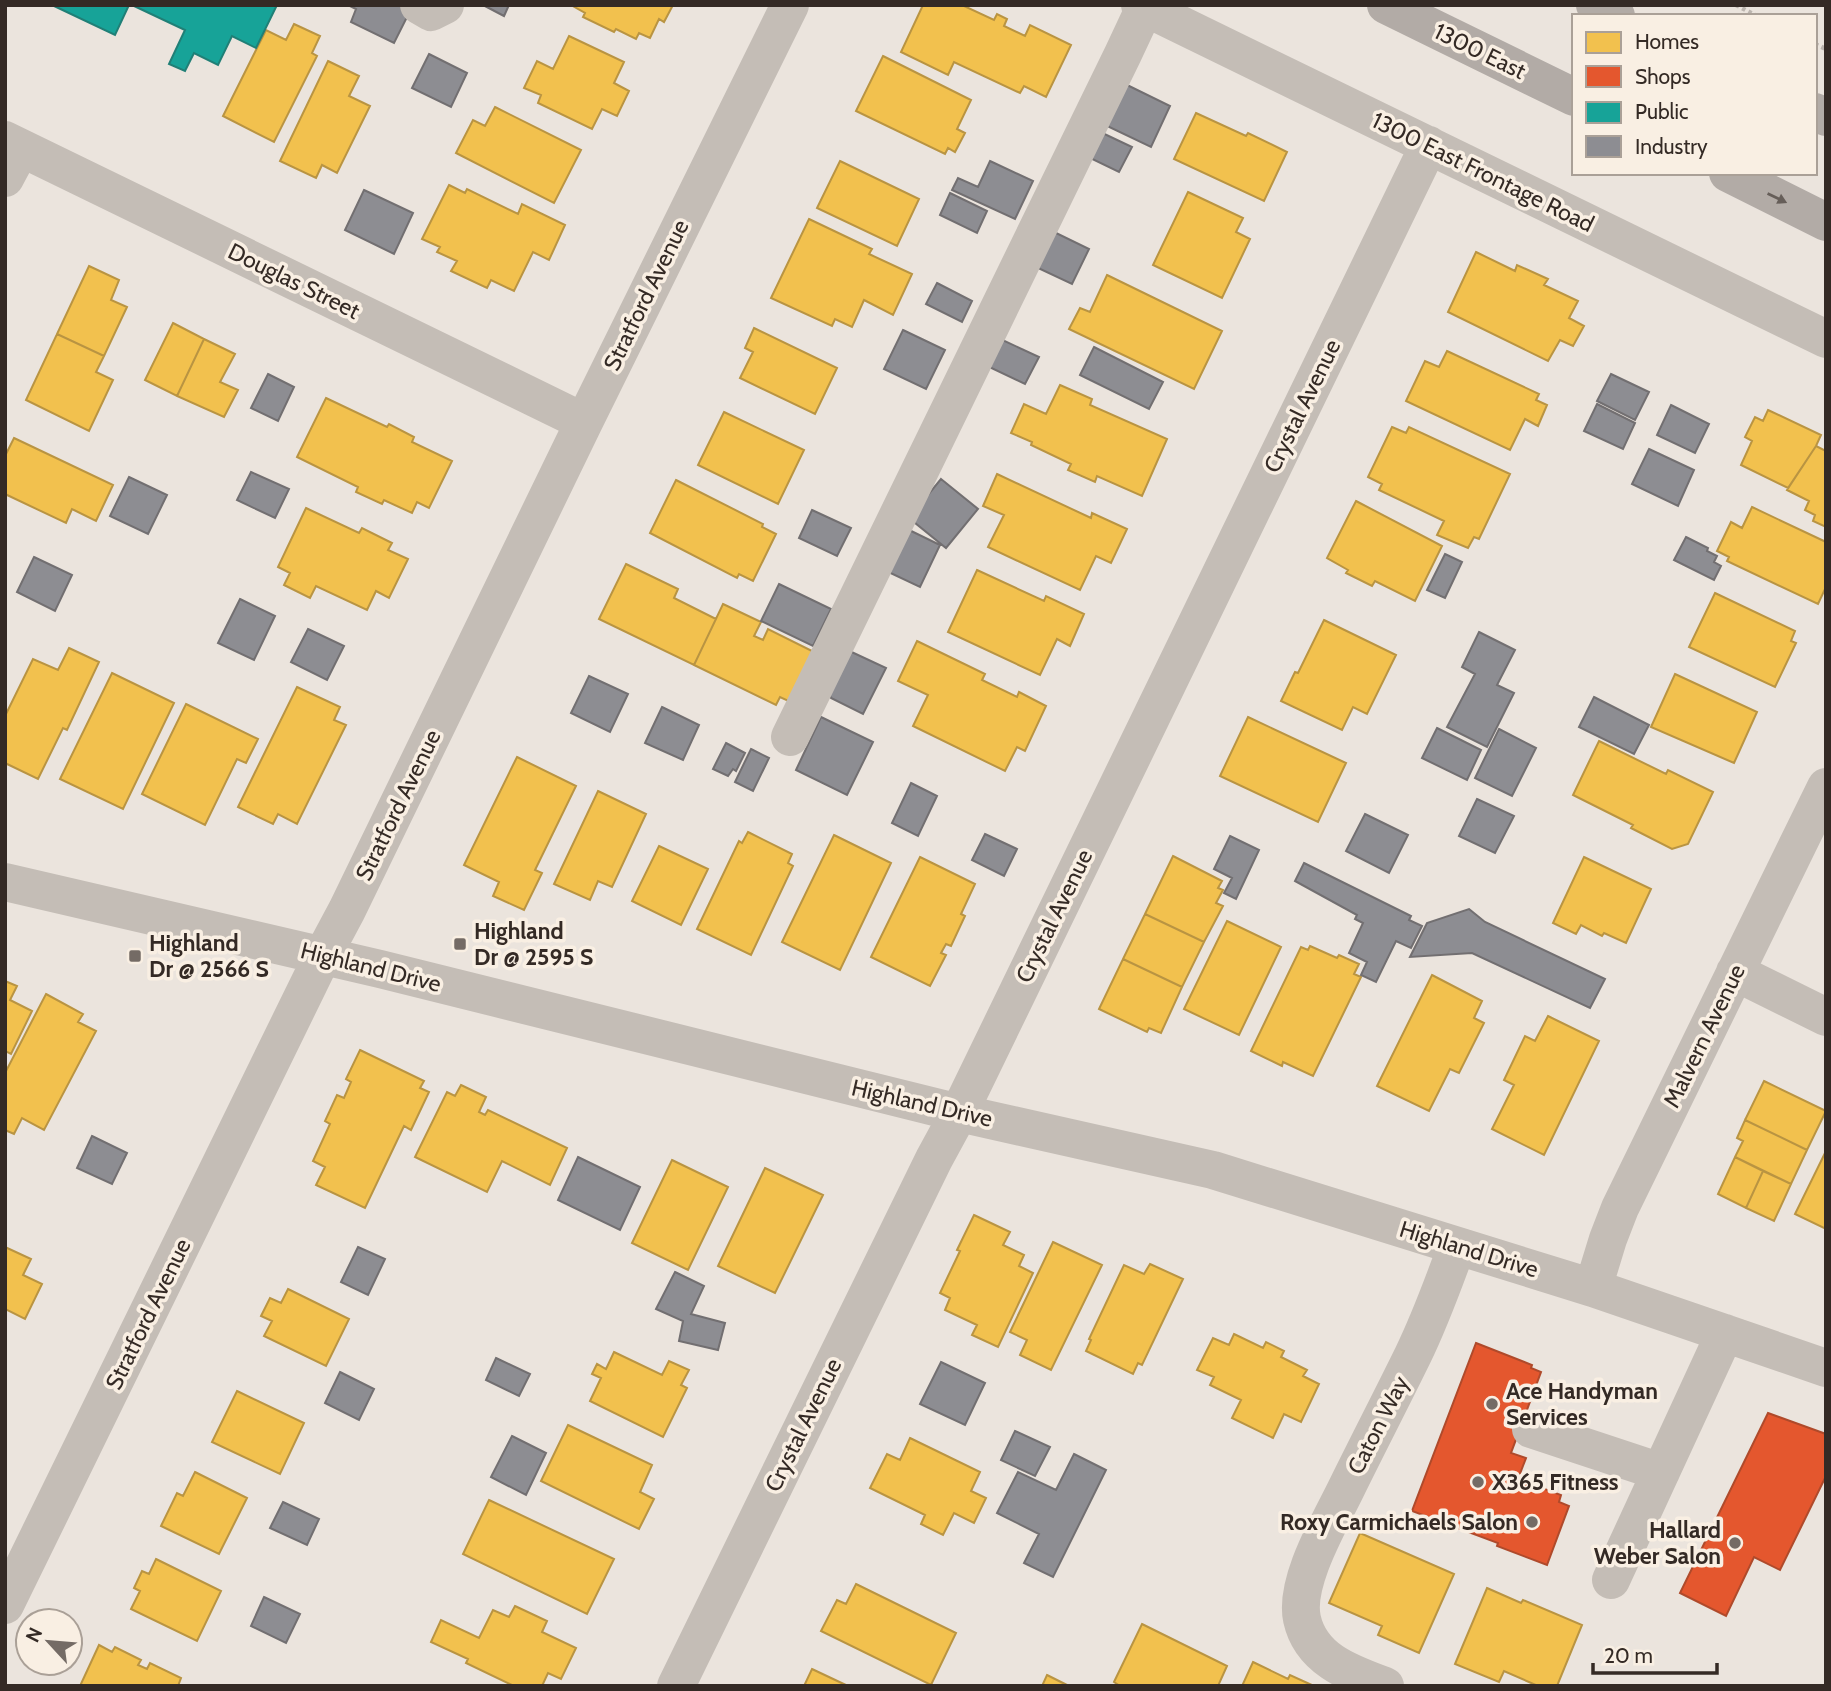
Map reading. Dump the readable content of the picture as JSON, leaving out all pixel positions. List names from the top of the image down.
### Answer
{
  "streets": {
    "main road": ["1300 East"],
    "street": [
      "1300 East Frontage Road",
      "Douglas Street",
      "Stratford Avenue",
      "Crystal Avenue",
      "Highland Drive",
      "Malvern Avenue",
      "Caton Way"
    ]
  },
  "crossings": [
    ["1300 East Frontage Road", "Crystal Avenue"],
    ["Douglas Street", "Stratford Avenue"],
    ["Stratford Avenue", "Highland Drive"],
    ["Crystal Avenue", "Highland Drive"],
    ["Highland Drive", "Malvern Avenue"],
    ["Highland Drive", "Caton Way"]
  ],
  "places": {
    "transit": ["Highland Dr @ 2595 S", "Highland Dr @ 2566 S"],
    "other": [
      "Ace Handyman Services",
      "X365 Fitness",
      "Roxy Carmichaels Salon",
      "Hallard Weber Salon"
    ]
  },
  "legend": [
    "Homes",
    "Shops",
    "Public",
    "Industry"
  ],
  "scale_bar": "20 m",
  "north": "top left"
}
